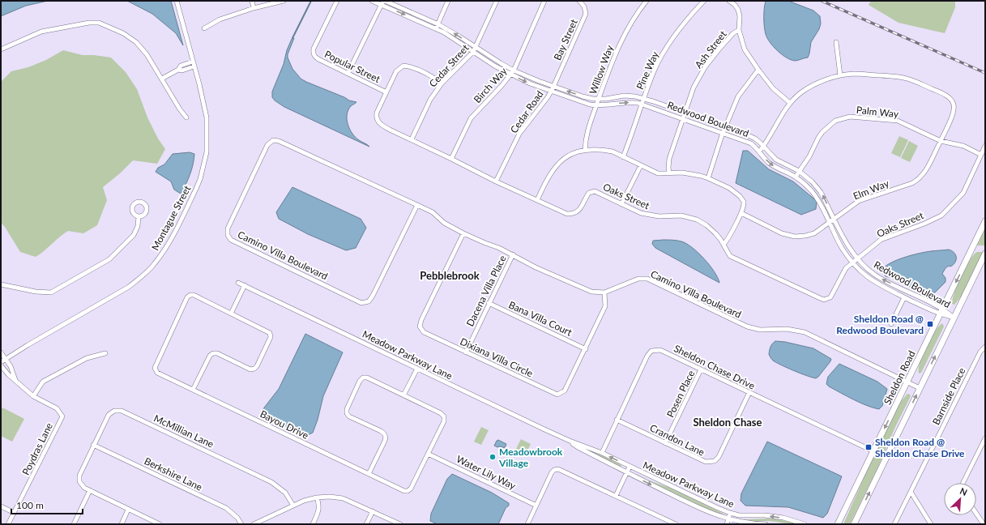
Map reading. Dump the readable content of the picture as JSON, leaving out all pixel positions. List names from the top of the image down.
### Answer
{
  "streets": {
    "main road": ["Sheldon Road"],
    "street": [
      "Bay Street",
      "Ash Street",
      "Cedar Street",
      "Popular Street",
      "Willow Way",
      "Pine Way",
      "Birch Way",
      "Cedar Road",
      "Palm Way",
      "Redwood Boulevard",
      "Elm Way",
      "Oaks Street",
      "Montague Street",
      "Camino Villa Boulevard",
      "Dacena Villa Place",
      "Bana Villa Court",
      "Meadow Parkway Lane",
      "Dixiana Villa Circle",
      "Sheldon Chase Drive",
      "Posen Place",
      "Barnside Place",
      "Bayou Drive",
      "McMillian Lane",
      "Crandon Lane",
      "Poydras Lane",
      "Water Lily Way",
      "Berkshire Lane"
    ]
  },
  "crossings": [
    ["Bay Street", "Cedar Road"],
    ["Bay Street", "Redwood Boulevard"],
    ["Ash Street", "Redwood Boulevard"],
    ["Cedar Street", "Redwood Boulevard"],
    ["Cedar Street", "Oaks Street"],
    ["Popular Street", "Oaks Street"],
    ["Willow Way", "Redwood Boulevard"],
    ["Pine Way", "Redwood Boulevard"],
    ["Birch Way", "Redwood Boulevard"],
    ["Birch Way", "Oaks Street"],
    ["Cedar Road", "Redwood Boulevard"],
    ["Cedar Road", "Oaks Street"],
    ["Palm Way", "Redwood Boulevard"],
    ["Palm Way", "Elm Way"],
    ["Palm Way", "Oaks Street"],
    ["Redwood Boulevard", "Elm Way"],
    ["Redwood Boulevard", "Oaks Street"],
    ["Redwood Boulevard", "Sheldon Road"],
    ["Montague Street", "Poydras Lane"],
    ["Camino Villa Boulevard", "Dacena Villa Place"],
    ["Camino Villa Boulevard", "Dixiana Villa Circle"],
    ["Camino Villa Boulevard", "Sheldon Road"],
    ["Dacena Villa Place", "Bana Villa Court"],
    ["Dacena Villa Place", "Dixiana Villa Circle"],
    ["Bana Villa Court", "Dixiana Villa Circle"],
    ["Meadow Parkway Lane", "Sheldon Chase Drive"],
    ["Sheldon Chase Drive", "Sheldon Road"],
    ["Sheldon Chase Drive", "Posen Place"],
    ["Sheldon Chase Drive", "Crandon Lane"],
    ["Posen Place", "Crandon Lane"],
    ["Bayou Drive", "Water Lily Way"],
    ["McMillian Lane", "Berkshire Lane"]
  ],
  "districts": ["Pebblebrook", "Sheldon Chase"],
  "places": {
    "transit": ["Sheldon Road @ Redwood Boulevard", "Sheldon Road @ Sheldon Chase Drive"],
    "other": ["Meadowbrook Village"]
  },
  "scale_bar": "100 m",
  "north": "top right"
}
